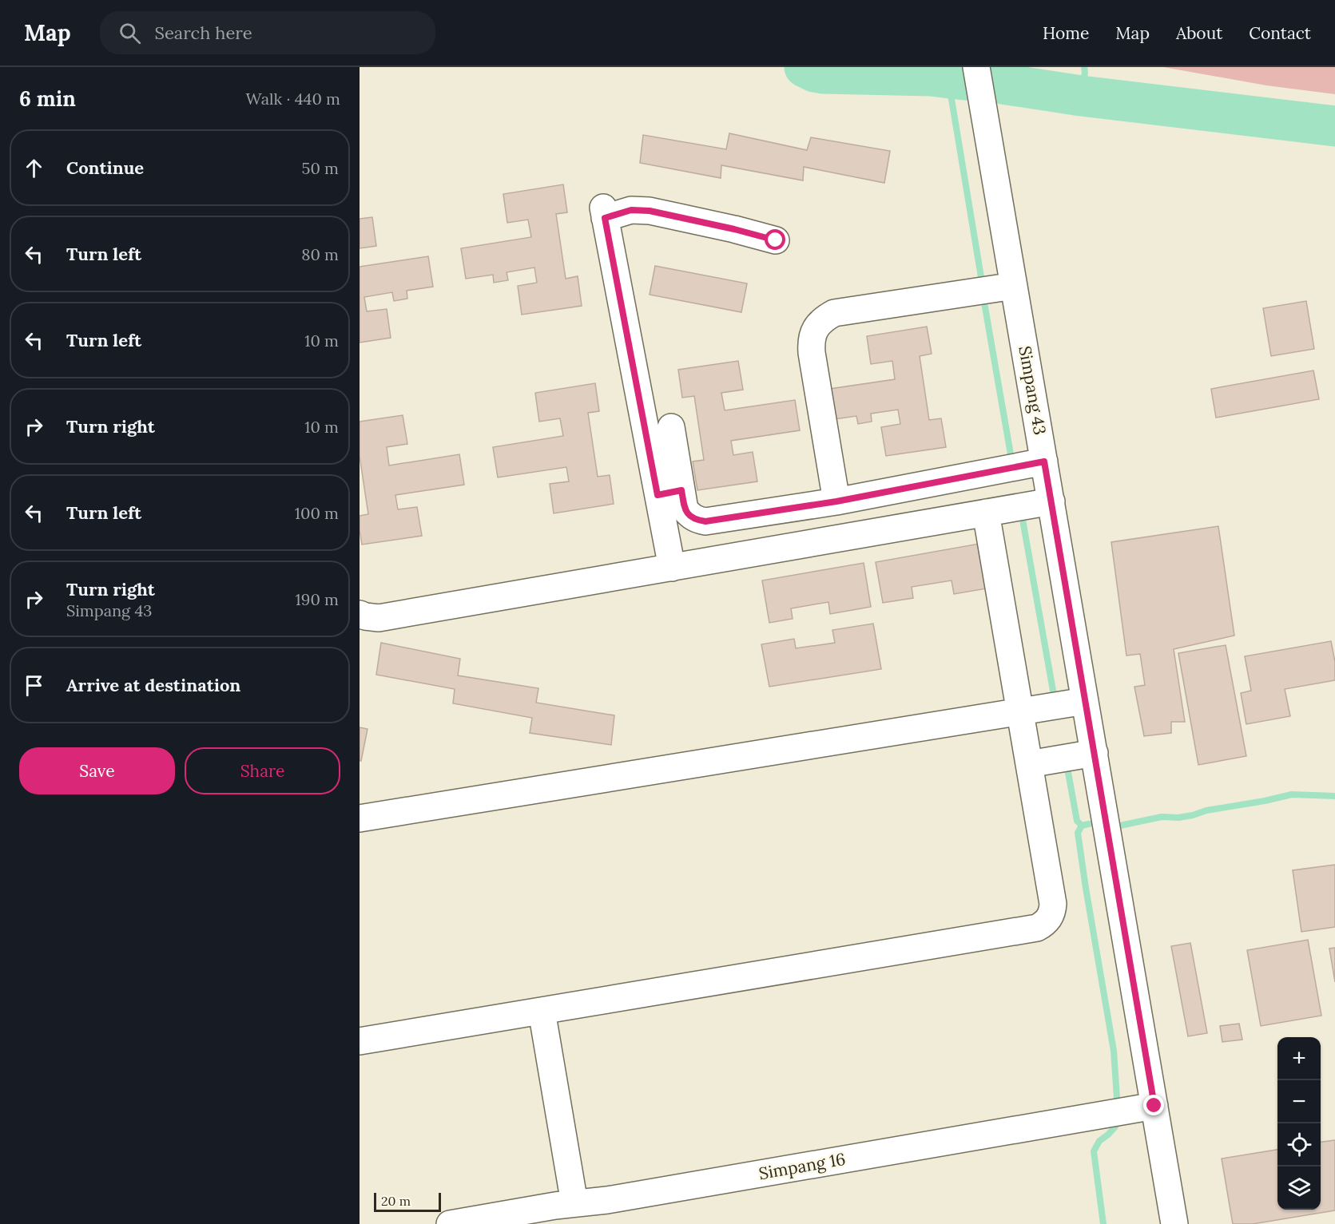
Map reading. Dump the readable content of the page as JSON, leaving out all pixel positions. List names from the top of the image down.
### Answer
{
  "streets": {
    "street": ["Simpang 43", "Simpang 16"]
  },
  "crossings": [
    ["Simpang 43", "Simpang 16"]
  ],
  "scale_bar": "20 m",
  "page": {
    "header": "Map",
    "search": "Search here",
    "nav": [
      "Home",
      "Map",
      "About",
      "Contact"
    ],
    "heading": ["6 min", "Walk · 440 m"],
    "list": [
      ["Continue", "50 m"],
      ["Turn left", "80 m"],
      ["Turn left", "10 m"],
      ["Turn right", "10 m"],
      ["Turn left", "100 m"],
      ["Turn right", "Simpang 43", "190 m"],
      "Arrive at destination"
    ],
    "buttons": ["Save", "Share"],
    "map_buttons": ["+", "−"],
    "scale": "20 m"
  }
}
